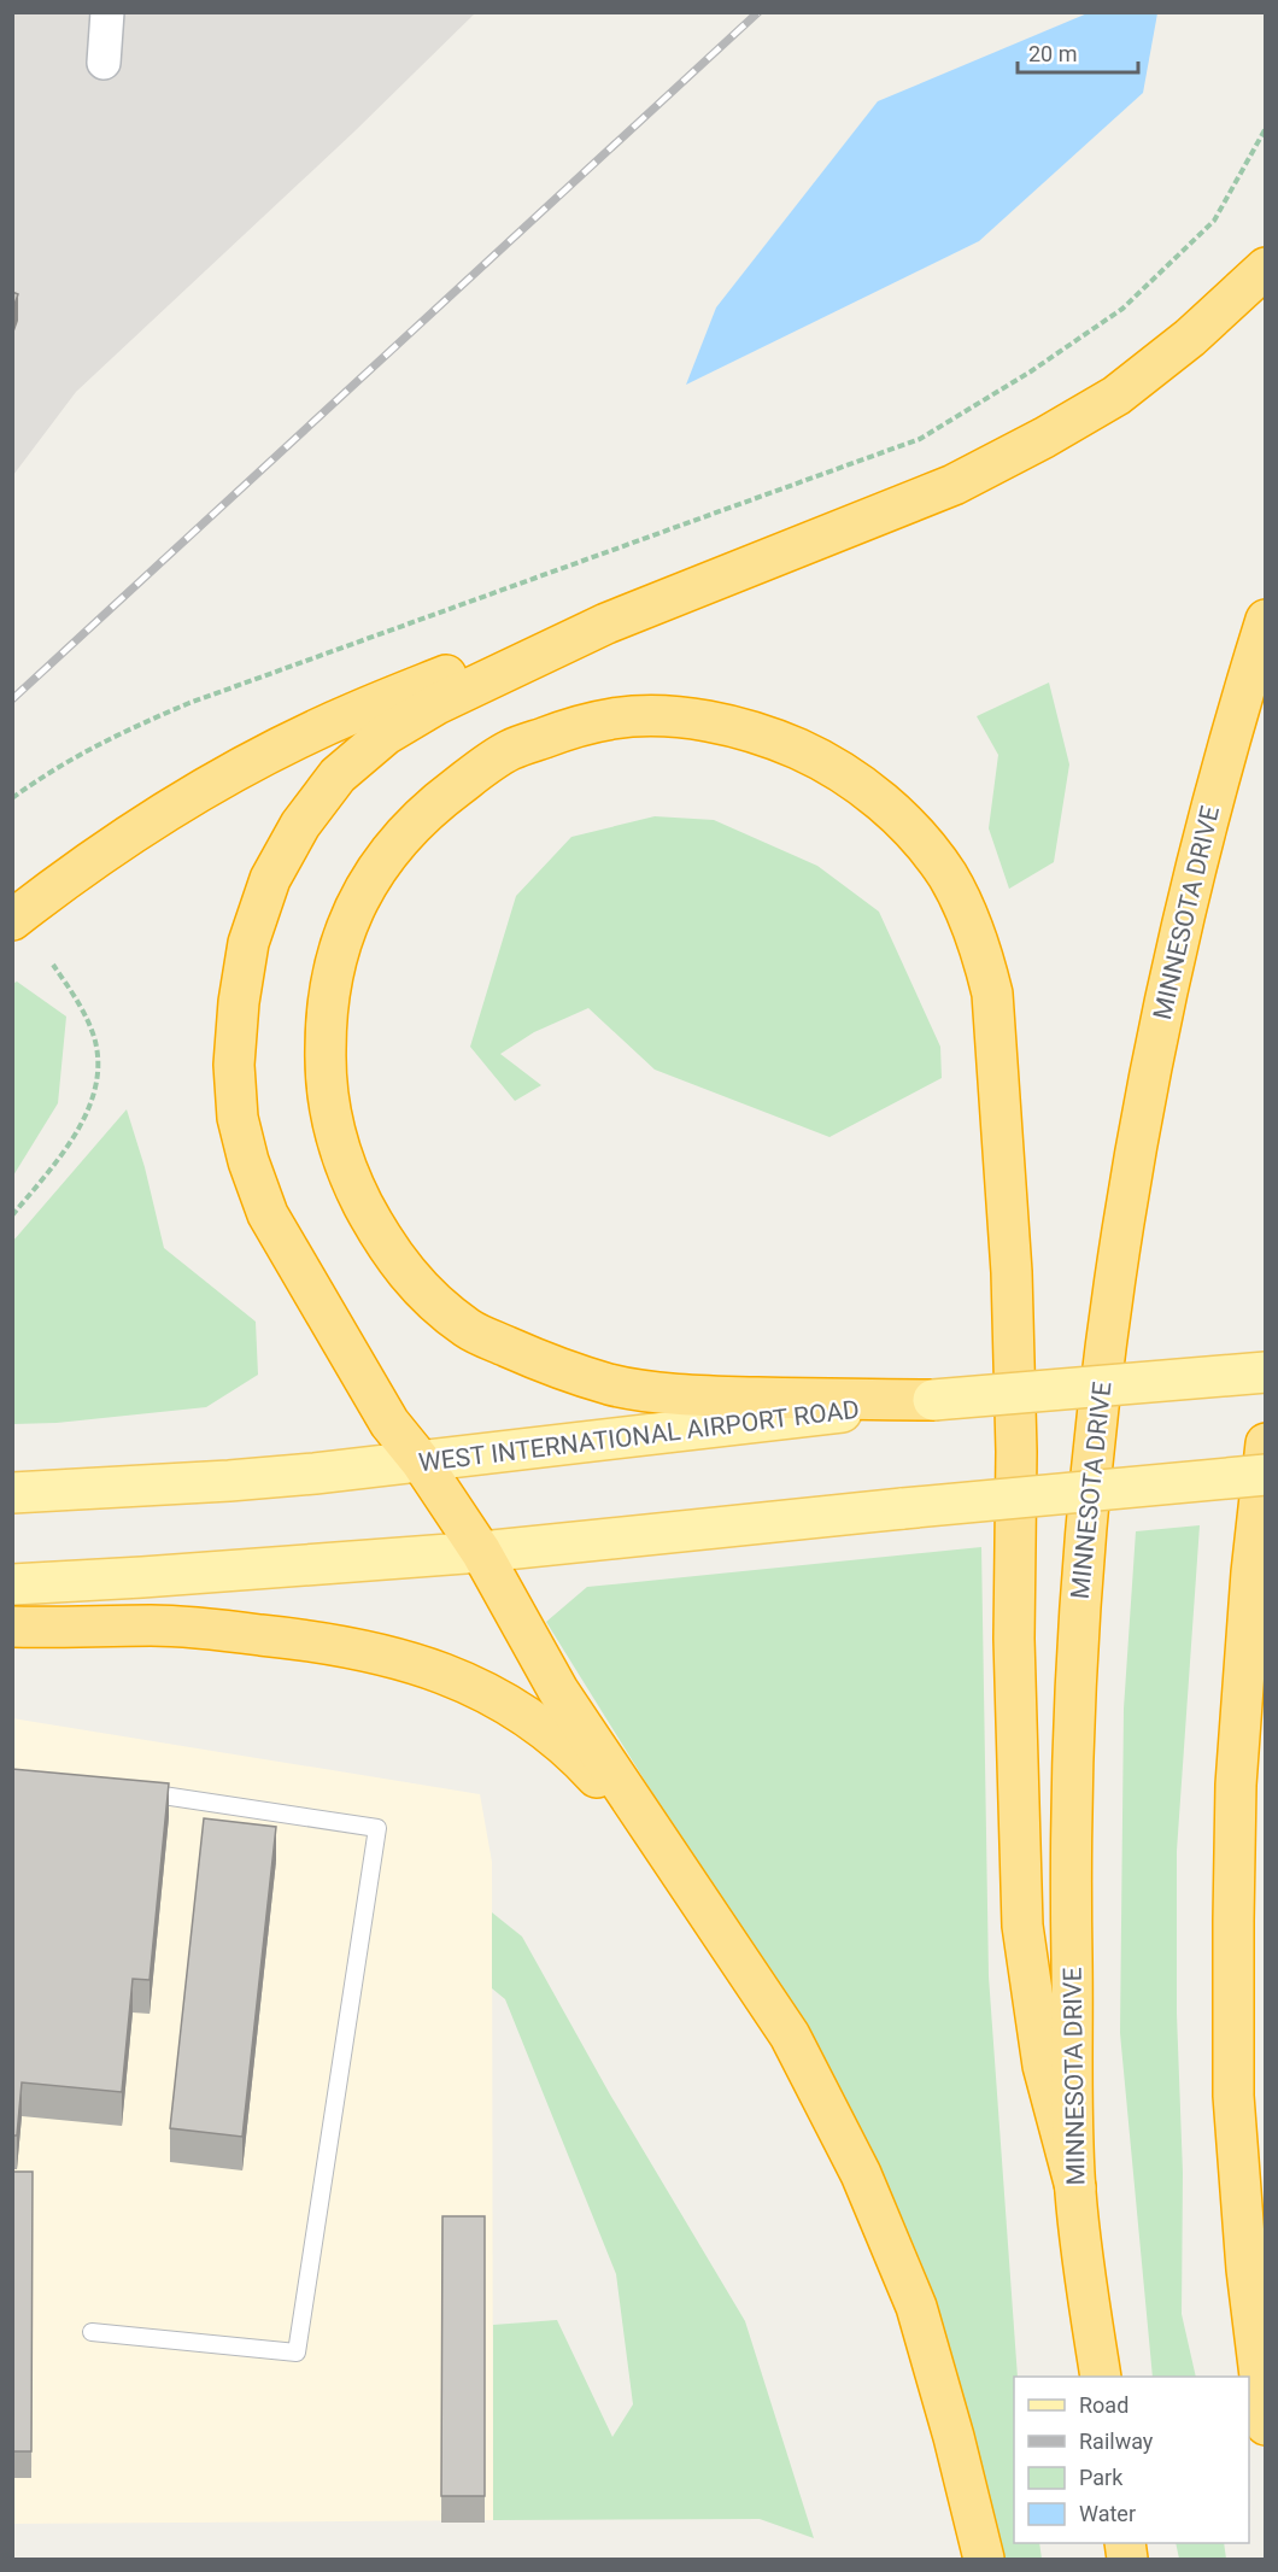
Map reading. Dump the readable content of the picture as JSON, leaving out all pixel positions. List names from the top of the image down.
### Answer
{
  "streets": {
    "highway": ["MINNESOTA DRIVE"],
    "main road": ["WEST INTERNATIONAL AIRPORT ROAD"]
  },
  "legend": [
    "Road",
    "Railway",
    "Park",
    "Water"
  ],
  "scale_bar": "20 m"
}
